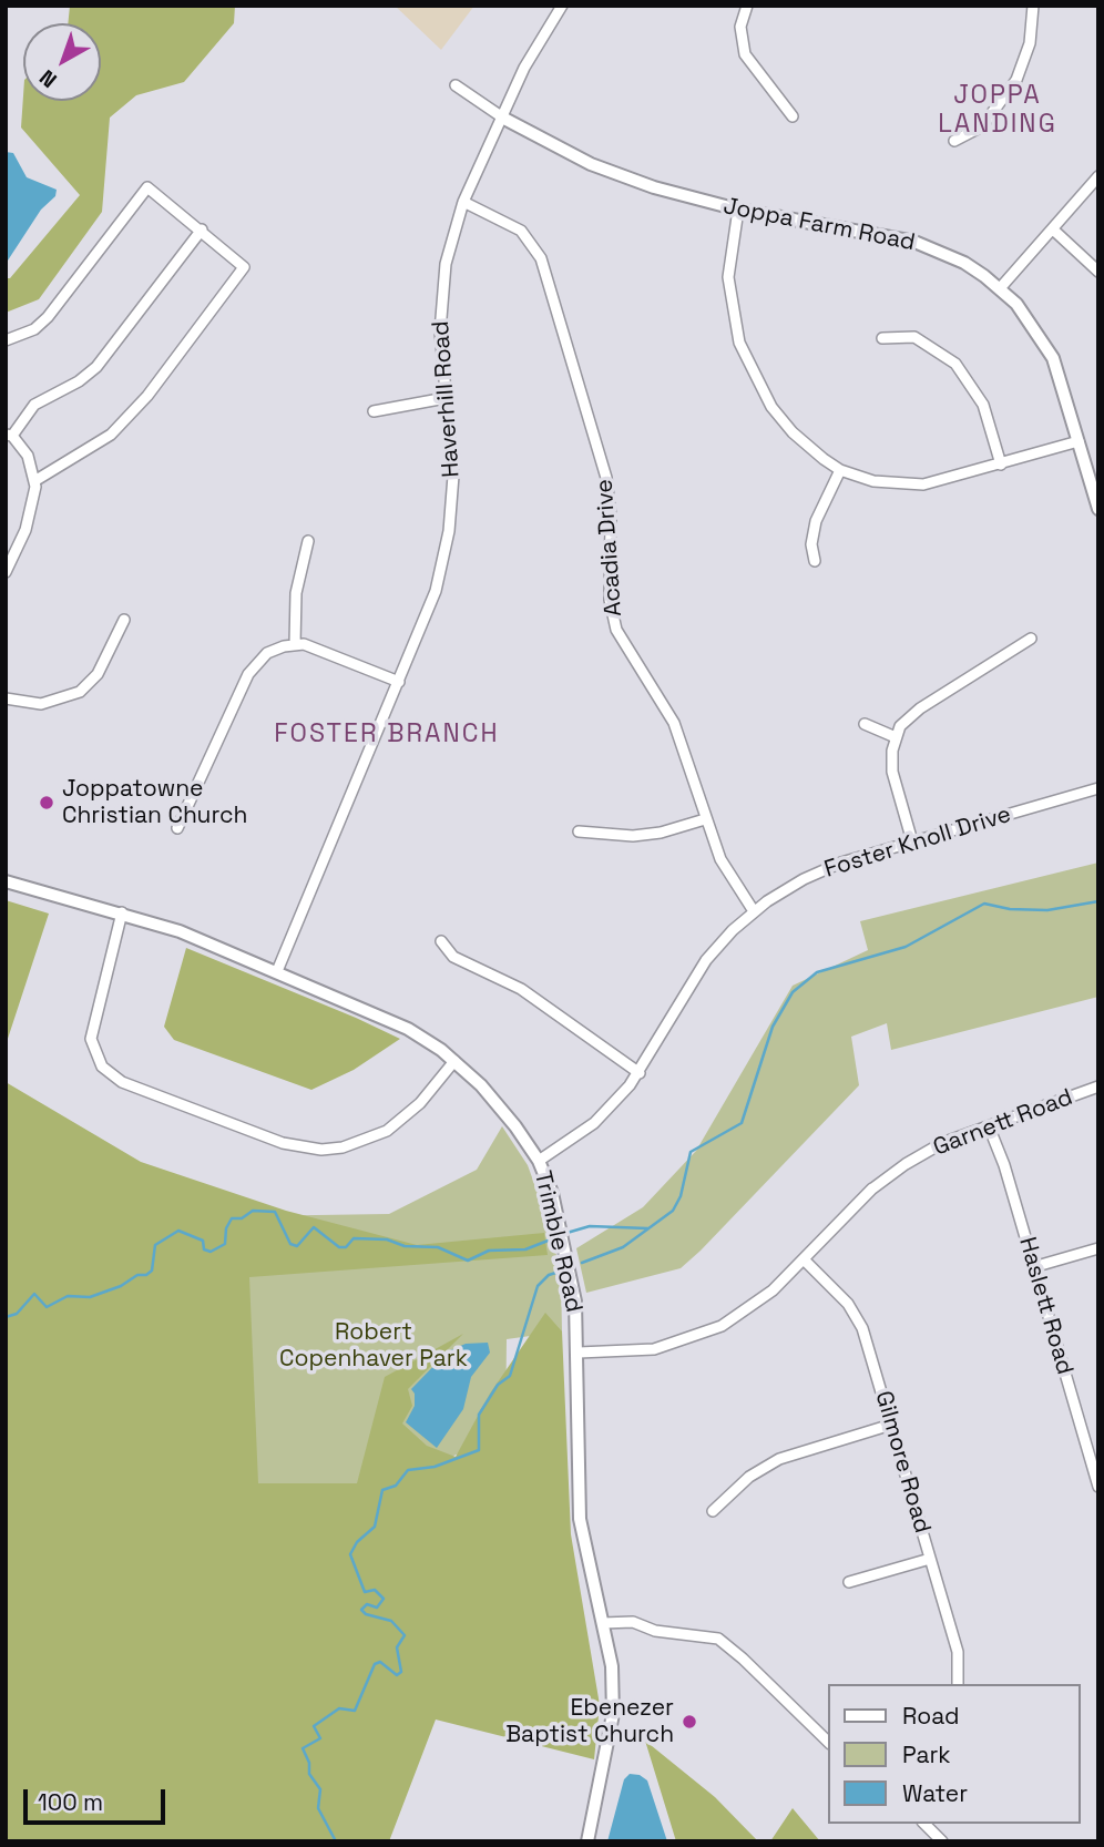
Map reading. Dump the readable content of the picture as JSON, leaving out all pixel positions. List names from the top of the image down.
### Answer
{
  "streets": {
    "street": [
      "Joppa Farm Road",
      "Haverhill Road",
      "Acadia Drive",
      "Foster Knoll Drive",
      "Garnett Road",
      "Trimble Road",
      "Haslett Road",
      "Gilmore Road"
    ]
  },
  "crossings": [
    ["Joppa Farm Road", "Haverhill Road"],
    ["Haverhill Road", "Acadia Drive"],
    ["Haverhill Road", "Trimble Road"],
    ["Acadia Drive", "Foster Knoll Drive"],
    ["Foster Knoll Drive", "Trimble Road"],
    ["Garnett Road", "Trimble Road"],
    ["Garnett Road", "Haslett Road"],
    ["Garnett Road", "Gilmore Road"]
  ],
  "districts": ["JOPPA LANDING", "FOSTER BRANCH"],
  "parks": ["Robert Copenhaver Park"],
  "places": ["Joppatowne Christian Church", "Ebenezer Baptist Church"],
  "legend": ["Road", "Park", "Water"],
  "scale_bar": "100 m",
  "north": "bottom left"
}
